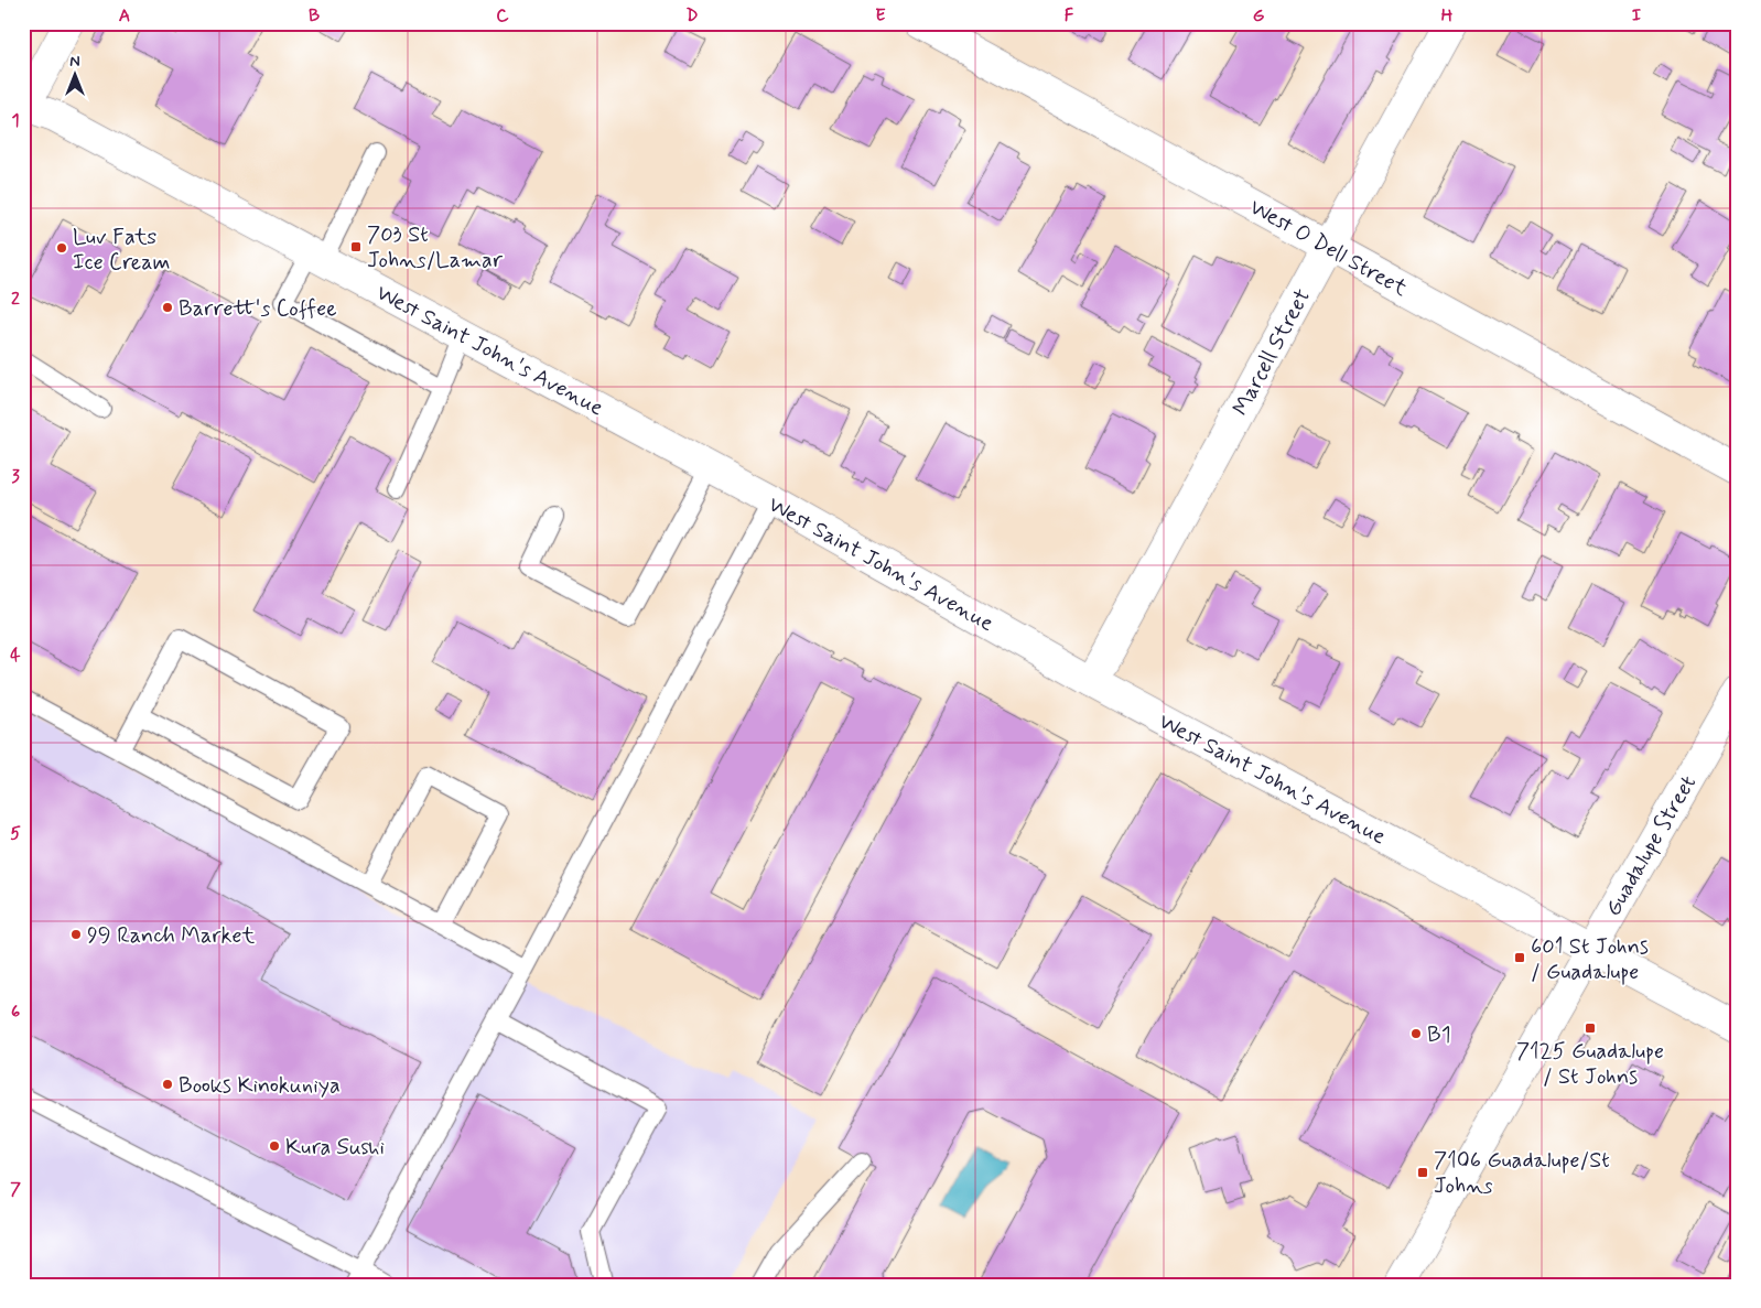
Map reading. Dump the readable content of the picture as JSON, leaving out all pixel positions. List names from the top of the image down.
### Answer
{
  "streets": {
    "street": [
      "West O Dell Street",
      "West Saint John's Avenue",
      "Marcell Street",
      "Guadalupe Street"
    ]
  },
  "crossings": [
    ["West O Dell Street", "Marcell Street"],
    ["West Saint John's Avenue", "Marcell Street"],
    ["West Saint John's Avenue", "Guadalupe Street"]
  ],
  "places": {
    "transit": [
      "703 St Johns/Lamar",
      "601 St Johns / Guadalupe",
      "7125 Guadalupe / St Johns",
      "7106 Guadalupe/St Johns"
    ],
    "other": [
      "Luv Fats Ice Cream",
      "Barrett's Coffee",
      "99 Ranch Market",
      "B1",
      "Books Kinokuniya",
      "Kura Sushi"
    ]
  },
  "north": "top",
  "grid": {
    "columns": [
      "A",
      "B",
      "C",
      "D",
      "E",
      "F",
      "G",
      "H",
      "I"
    ],
    "rows": [
      "1",
      "2",
      "3",
      "4",
      "5",
      "6",
      "7"
    ]
  }
}
